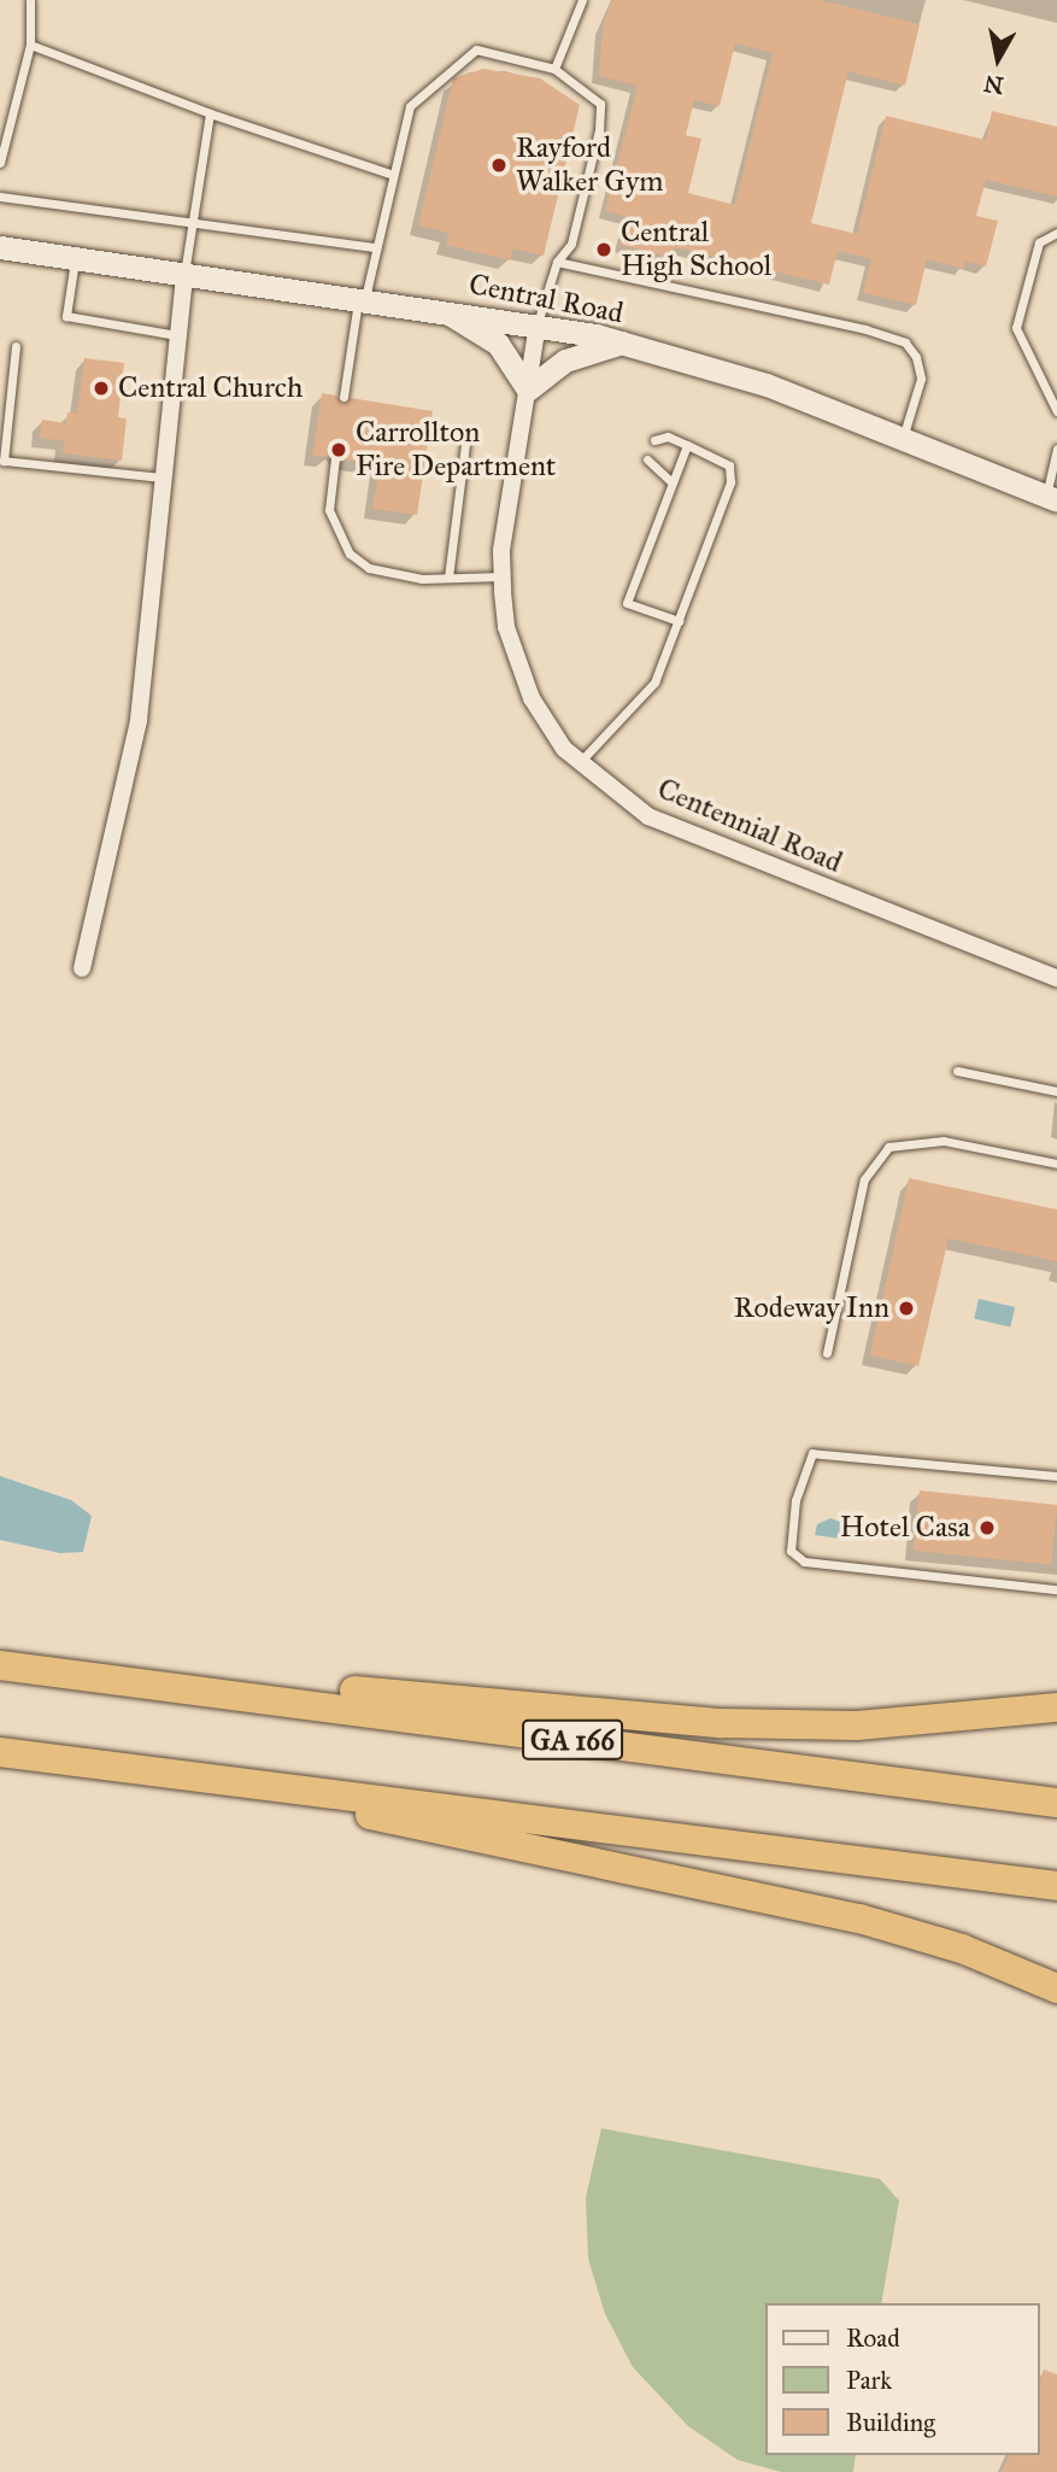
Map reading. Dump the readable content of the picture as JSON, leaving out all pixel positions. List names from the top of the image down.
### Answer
{
  "streets": {
    "highway": ["GA 166"],
    "street": ["Central Road", "Centennial Road"]
  },
  "crossings": [
    ["Central Road", "Centennial Road"]
  ],
  "places": [
    "Rayford Walker Gym",
    "Central High School",
    "Central Church",
    "Carrollton Fire Department",
    "Rodeway Inn",
    "Hotel Casa"
  ],
  "legend": ["Road", "Park", "Building"],
  "north": "bottom"
}
